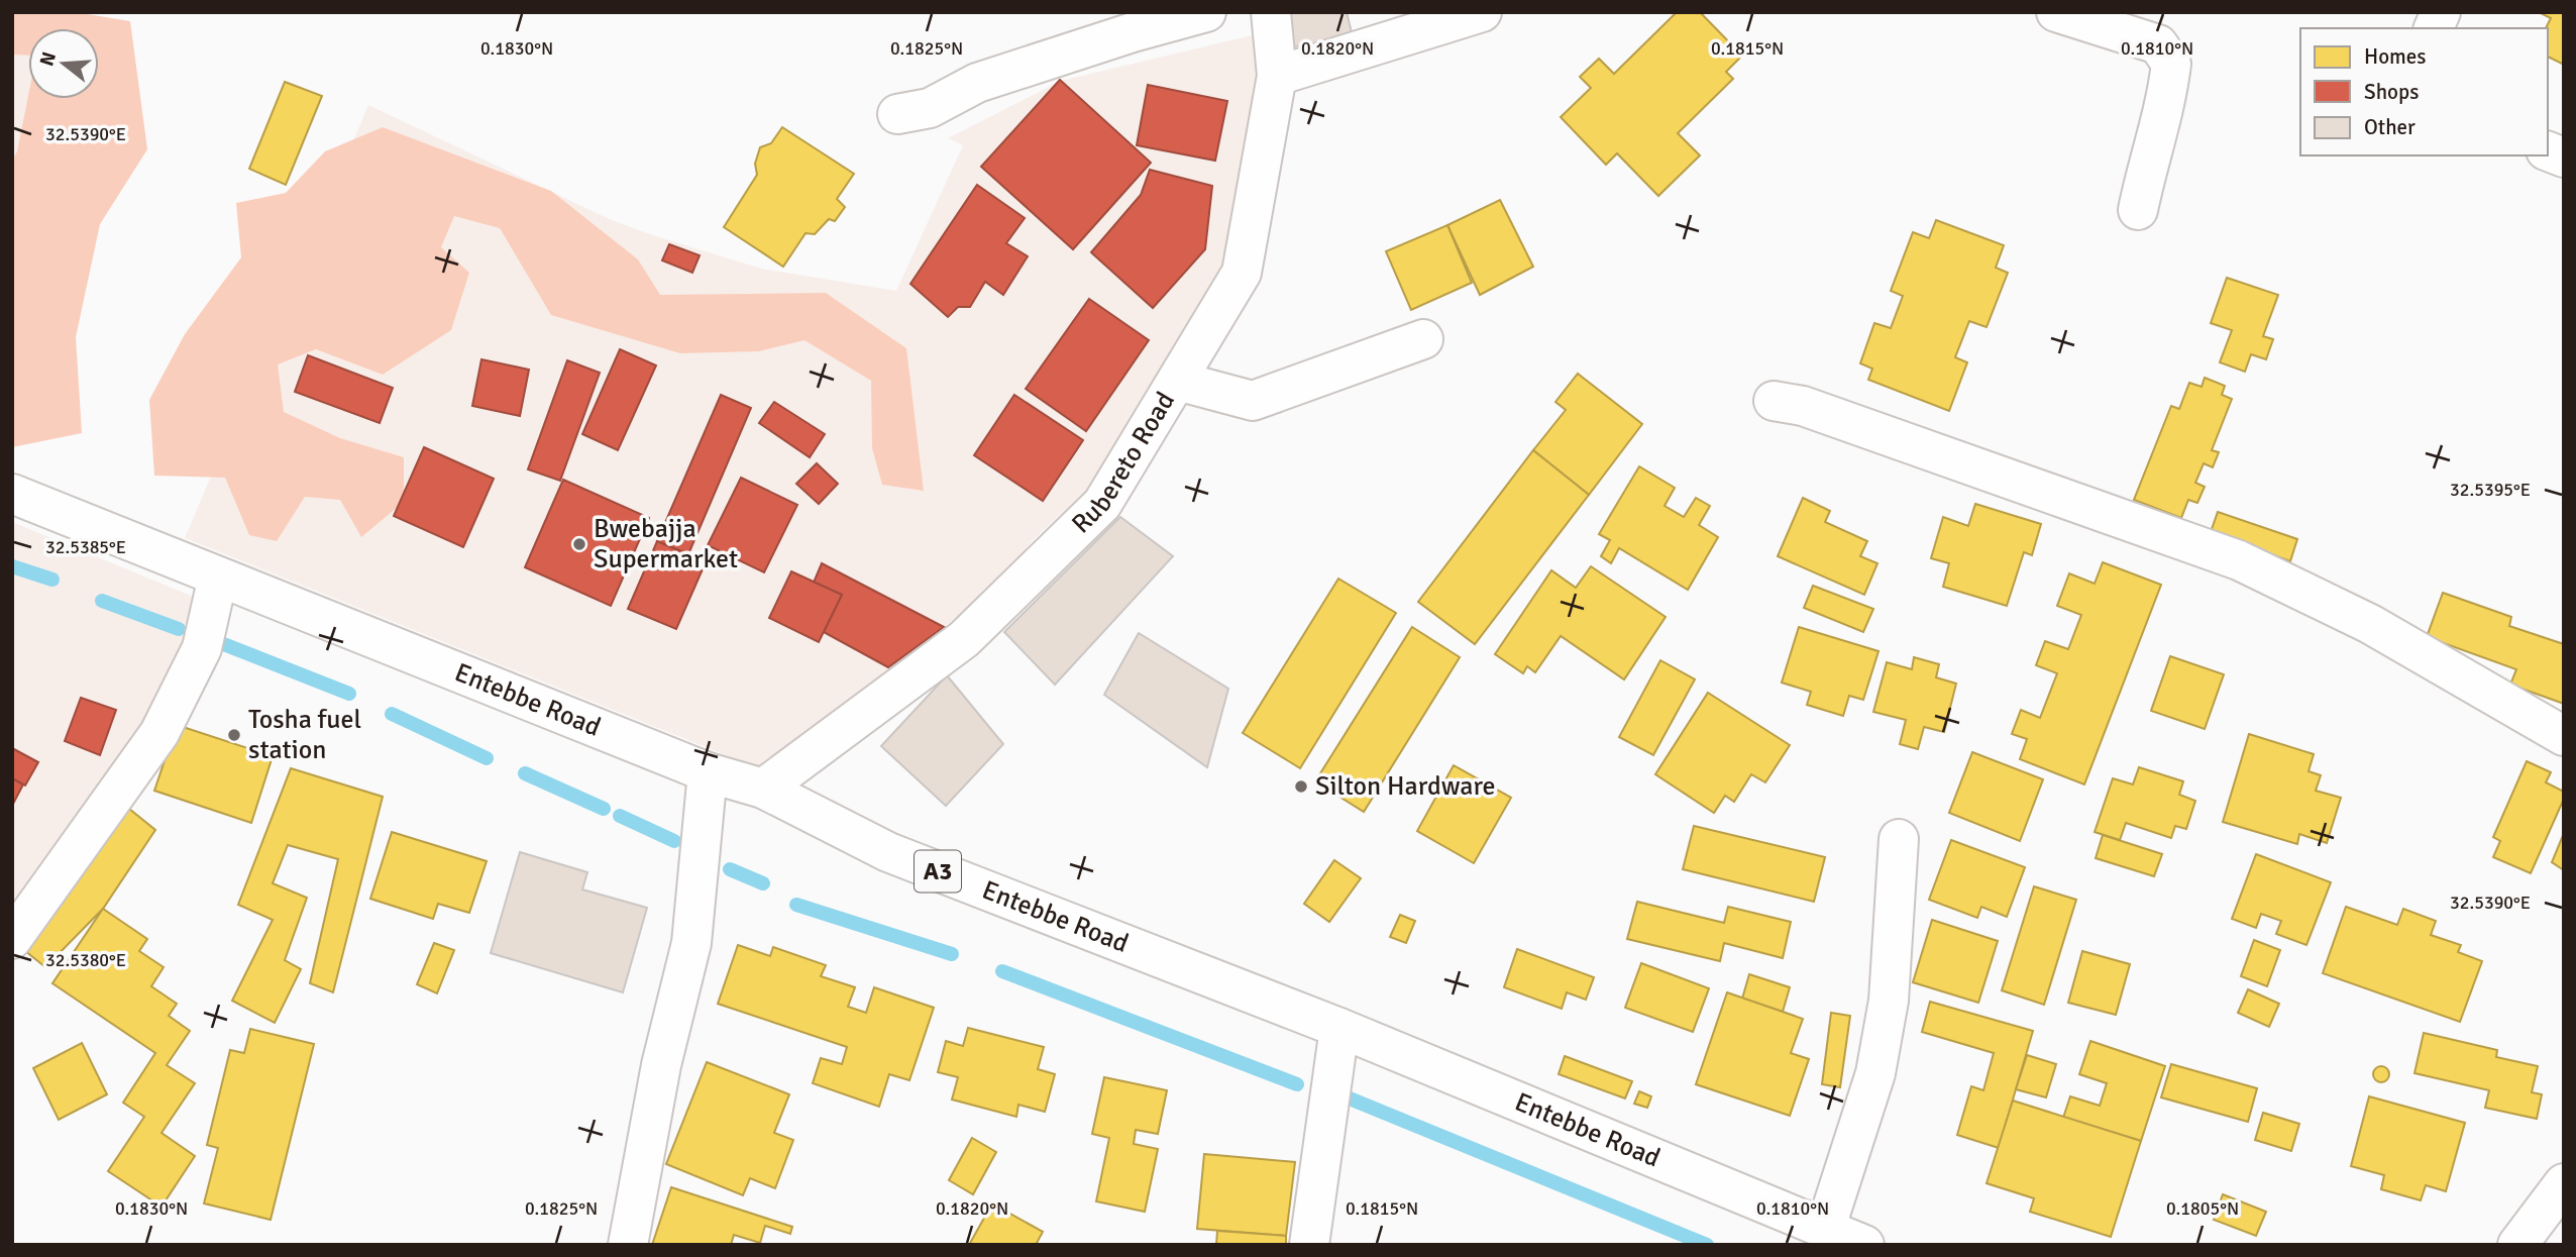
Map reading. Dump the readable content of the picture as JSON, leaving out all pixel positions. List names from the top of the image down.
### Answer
{
  "streets": {
    "street": ["Rubereto Road", "Entebbe Road", "A3"]
  },
  "crossings": [
    ["Rubereto Road", "Entebbe Road"]
  ],
  "places": ["Bwebajja Supermarket", "Tosha fuel station", "Silton Hardware"],
  "legend": ["Homes", "Shops", "Other"],
  "north": "left",
  "coordinates": [
    "0.1830°N",
    "0.1825°N",
    "0.1820°N",
    "0.1815°N",
    "0.1810°N",
    "32.5390°E",
    "32.5395°E",
    "32.5385°E",
    "32.5380°E",
    "0.1805°N"
  ]
}
